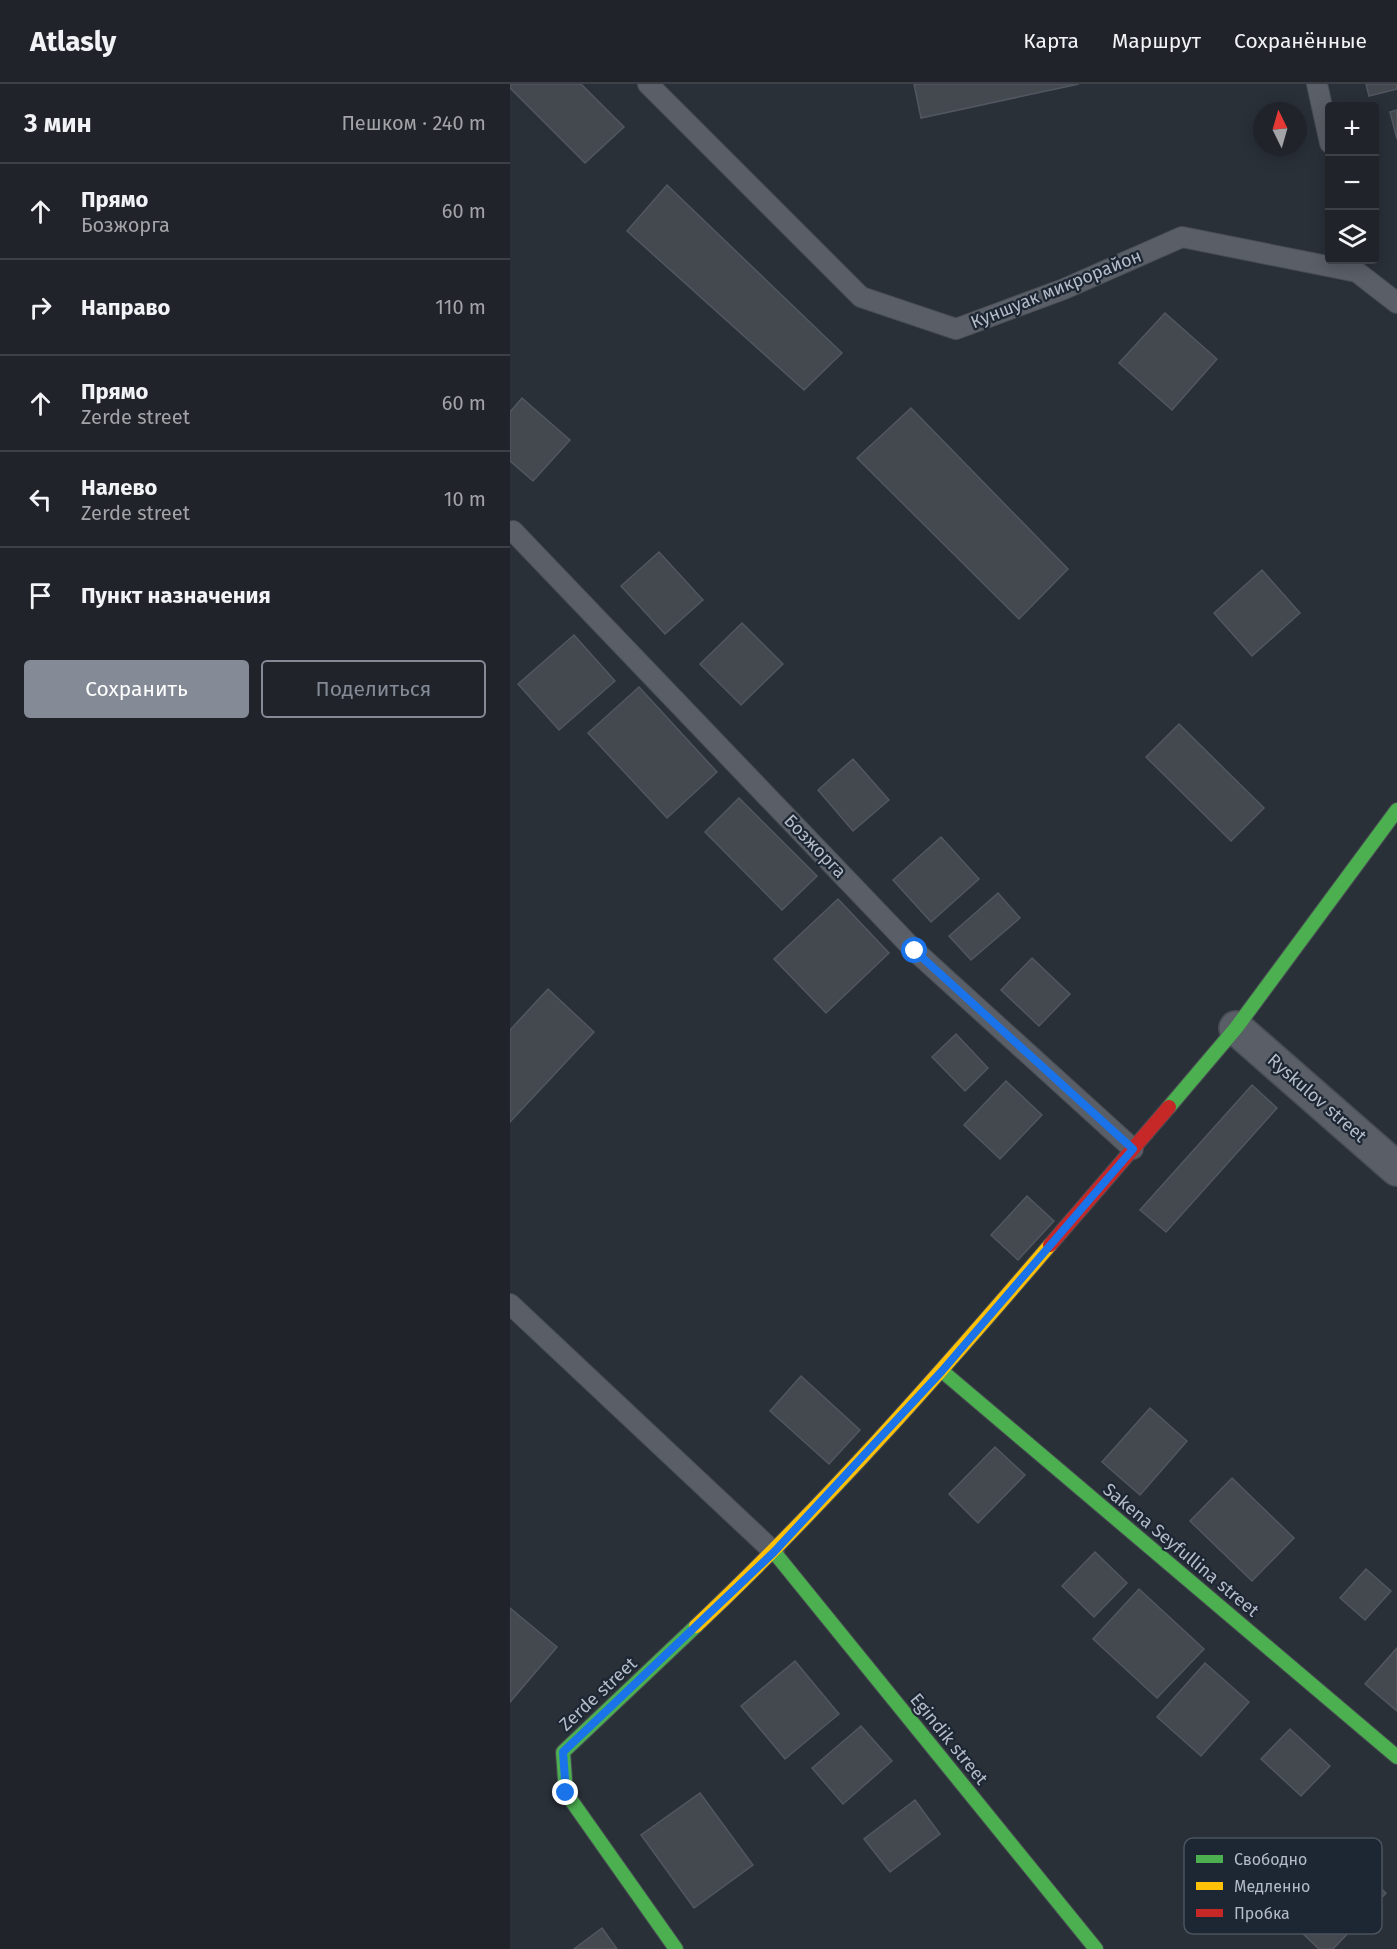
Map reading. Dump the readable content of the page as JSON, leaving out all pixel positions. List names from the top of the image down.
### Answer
{
  "streets": {
    "street": [
      "Ryskulov street",
      "Sakena Seyfullina street",
      "Zerde street",
      "Egindik street"
    ],
    "lane": ["Куншуак микрорайон", "Бозжорга"]
  },
  "crossings": [
    ["Zerde street", "Egindik street"]
  ],
  "legend": ["Свободно", "Медленно", "Пробка"],
  "north": "top",
  "page": {
    "header": "Atlasly",
    "nav": ["Карта", "Маршрут", "Сохранённые"],
    "heading": ["3 мин", "Пешком · 240 m"],
    "map_buttons": ["+", "−"],
    "list": [
      ["Прямо", "Бозжорга", "60 m"],
      ["Направо", "110 m"],
      ["Прямо", "Zerde street", "60 m"],
      ["Налево", "Zerde street", "10 m"],
      "Пункт назначения"
    ],
    "buttons": ["Сохранить", "Поделиться"]
  }
}
